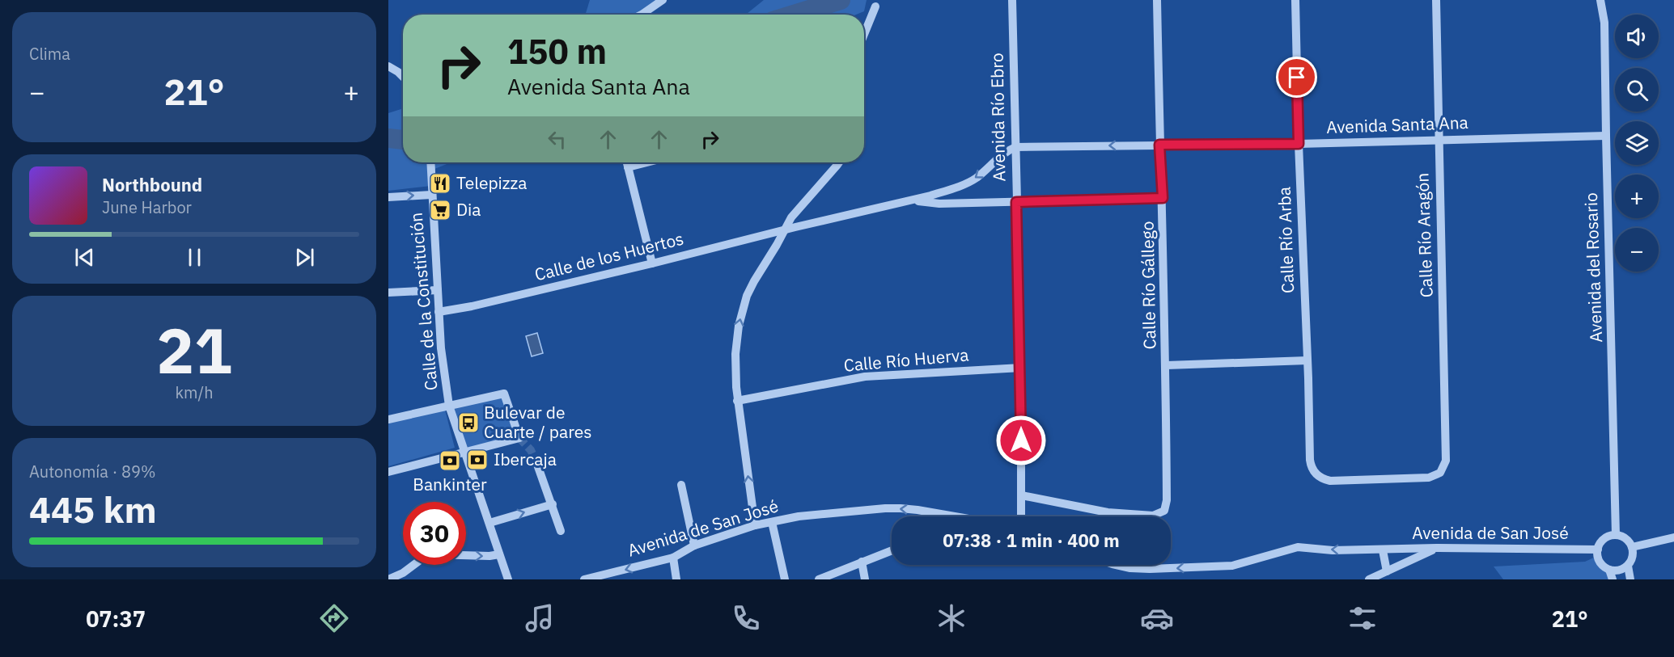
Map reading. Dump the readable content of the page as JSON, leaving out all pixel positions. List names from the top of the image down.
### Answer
{
  "streets": {
    "street": [
      "Avenida Río Ebro",
      "Avenida Santa Ana",
      "Calle Río Aragón",
      "Calle Río Arba",
      "Calle de los Huertos",
      "Avenida del Rosario",
      "Calle Río Gállego",
      "Calle de la Constitución",
      "Calle Río Huerva",
      "Avenida de San José"
    ]
  },
  "crossings": [
    ["Avenida Río Ebro", "Avenida Santa Ana"],
    ["Avenida Río Ebro", "Calle Río Gállego"],
    ["Avenida Río Ebro", "Calle Río Huerva"],
    ["Avenida Santa Ana", "Calle Río Aragón"],
    ["Avenida Santa Ana", "Calle Río Arba"],
    ["Avenida Santa Ana", "Avenida del Rosario"],
    ["Avenida Santa Ana", "Calle Río Gállego"],
    ["Calle Río Aragón", "Calle Río Arba"],
    ["Calle de los Huertos", "Calle de la Constitución"],
    ["Avenida del Rosario", "Avenida de San José"]
  ],
  "one_way": ["Avenida de San José"],
  "places": {
    "restaurant": ["Telepizza"],
    "supermarket": ["Dia"],
    "bus stop": ["Bulevar de Cuarte / pares"],
    "bank": ["Ibercaja", "Bankinter"]
  },
  "page": {
    "tile": [
      "Clima",
      ["21", "km/h"],
      ["Autonomía · 89%", "445 km"]
    ],
    "map_buttons": ["+", "−"],
    "turn": ["150 m", "Avenida Santa Ana"],
    "heat": ["−", "21°", "+"],
    "song": ["Northbound", "June Harbor"],
    "limit": "30",
    "trip": "07:38 · 1 min · 400 m",
    "tabs": ["07:37", "21°"]
  }
}
